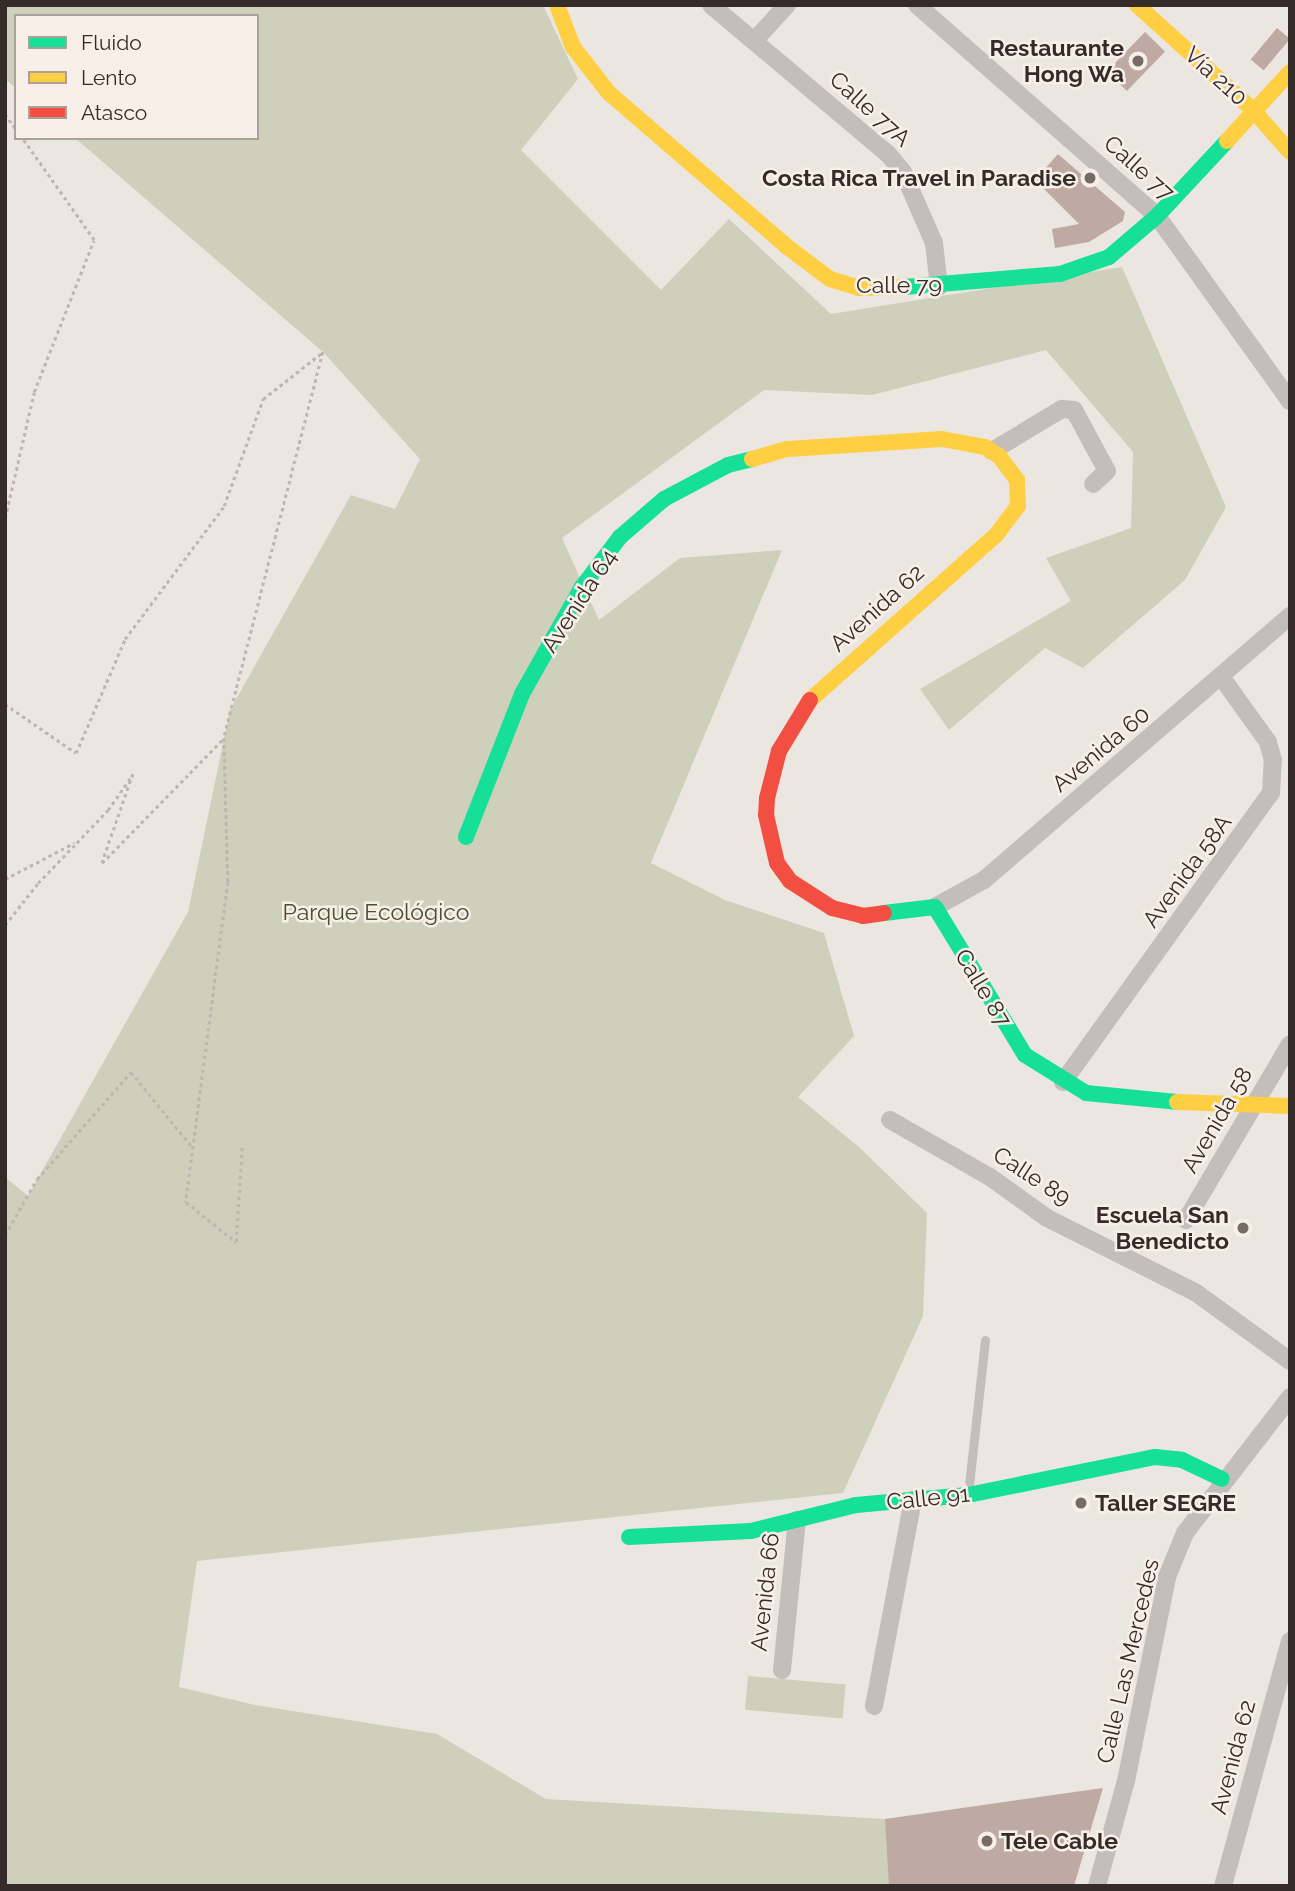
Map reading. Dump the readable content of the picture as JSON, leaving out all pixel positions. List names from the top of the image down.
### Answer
{
  "streets": {
    "street": [
      "Vía 210",
      "Calle 77A",
      "Calle 77",
      "Calle 79",
      "Avenida 64",
      "Avenida 62",
      "Avenida 60",
      "Avenida 58A",
      "Calle 87",
      "Avenida 58",
      "Calle 89",
      "Calle 91",
      "Avenida 66",
      "Calle Las Mercedes"
    ]
  },
  "crossings": [
    ["Vía 210", "Calle 79"],
    ["Calle 77A", "Calle 79"],
    ["Calle 77", "Calle 79"],
    ["Avenida 64", "Avenida 62"],
    ["Avenida 62", "Avenida 60"],
    ["Avenida 62", "Calle 87"],
    ["Avenida 60", "Avenida 58A"],
    ["Avenida 60", "Calle 87"],
    ["Avenida 58A", "Calle 87"],
    ["Calle 87", "Avenida 58"],
    ["Calle 91", "Avenida 66"],
    ["Calle 91", "Calle Las Mercedes"]
  ],
  "parks": ["Parque Ecológico"],
  "places": [
    "Restaurante Hong Wa",
    "Costa Rica Travel in Paradise",
    "Escuela San Benedicto",
    "Taller SEGRE",
    "Tele Cable"
  ],
  "legend": ["Fluido", "Lento", "Atasco"]
}
